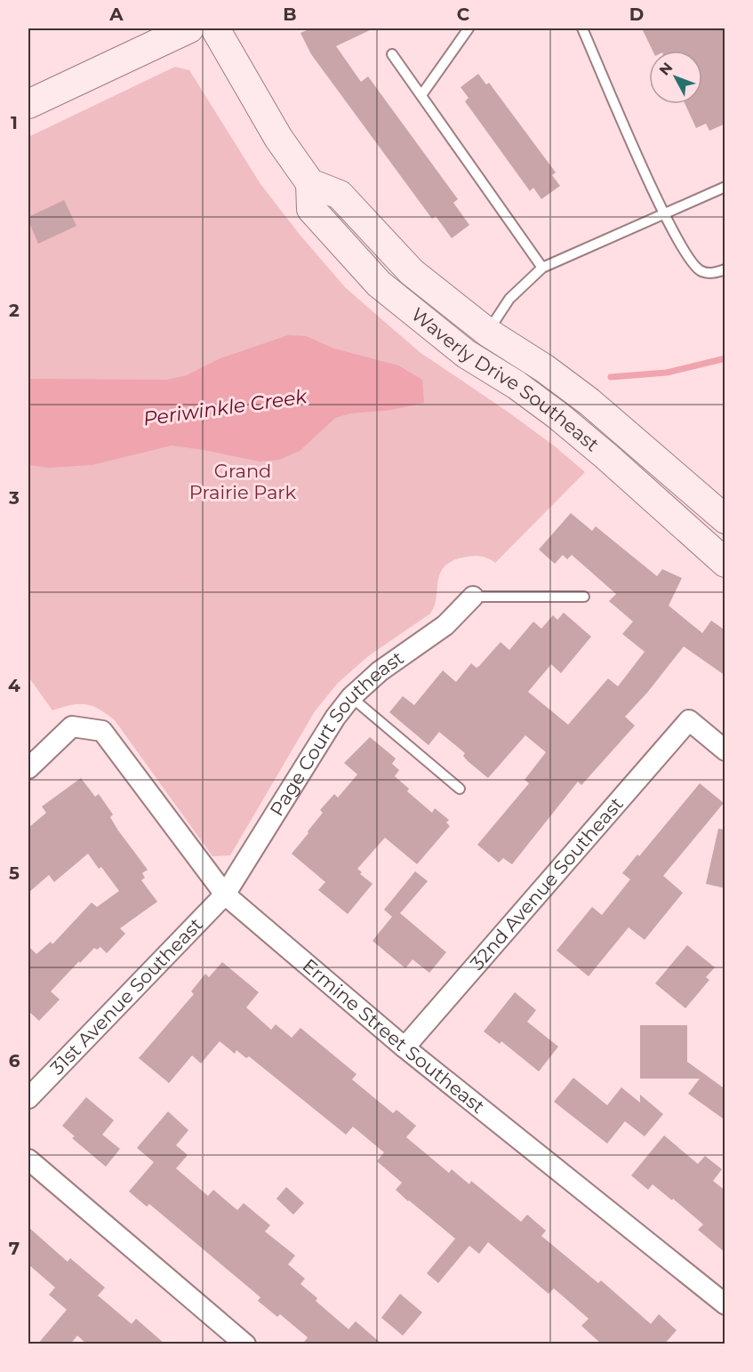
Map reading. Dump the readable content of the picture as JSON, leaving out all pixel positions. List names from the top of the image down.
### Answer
{
  "streets": {
    "main road": ["Waverly Drive Southeast"],
    "street": [
      "Page Court Southeast",
      "32nd Avenue Southeast",
      "31st Avenue Southeast",
      "Ermine Street Southeast"
    ]
  },
  "crossings": [
    ["Page Court Southeast", "31st Avenue Southeast"],
    ["Page Court Southeast", "Ermine Street Southeast"],
    ["32nd Avenue Southeast", "Ermine Street Southeast"],
    ["31st Avenue Southeast", "Ermine Street Southeast"]
  ],
  "water": ["Periwinkle Creek"],
  "parks": ["Grand Prairie Park"],
  "north": "top left",
  "grid": {
    "columns": [
      "A",
      "B",
      "C",
      "D"
    ],
    "rows": [
      "1",
      "2",
      "3",
      "4",
      "5",
      "6",
      "7"
    ]
  }
}
